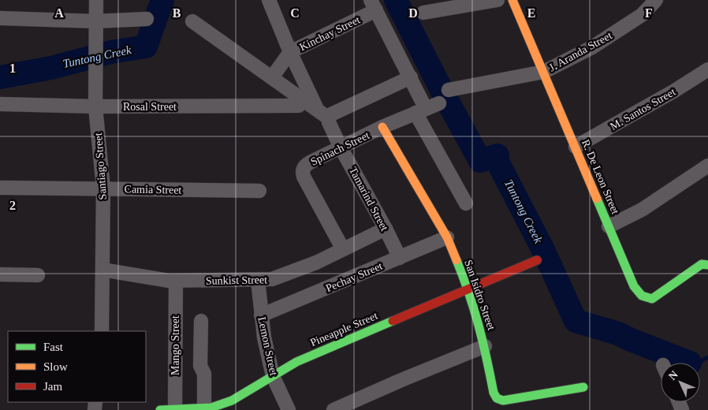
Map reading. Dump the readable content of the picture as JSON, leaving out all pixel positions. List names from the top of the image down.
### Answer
{
  "streets": {
    "street": [
      "Kinchay Street",
      "J. Aranda Street",
      "Rosal Street",
      "M. Santos Street",
      "Spinach Street",
      "Santiago Street",
      "R. De Leon Street",
      "Camia Street",
      "Tamarind Street",
      "Pechay Street",
      "Sunkist Street",
      "San Isidro Street",
      "Pineapple Street",
      "Mango Street",
      "Lemon Street"
    ]
  },
  "crossings": [
    ["Kinchay Street", "Spinach Street"],
    ["J. Aranda Street", "R. De Leon Street"],
    ["Rosal Street", "Santiago Street"],
    ["M. Santos Street", "R. De Leon Street"],
    ["Spinach Street", "Tamarind Street"],
    ["Spinach Street", "Sunkist Street"],
    ["Spinach Street", "San Isidro Street"],
    ["Santiago Street", "Camia Street"],
    ["Santiago Street", "Sunkist Street"],
    ["Tamarind Street", "Pechay Street"],
    ["Tamarind Street", "Sunkist Street"],
    ["Pechay Street", "San Isidro Street"],
    ["Pechay Street", "Lemon Street"],
    ["Sunkist Street", "Mango Street"],
    ["Sunkist Street", "Lemon Street"],
    ["San Isidro Street", "Pineapple Street"],
    ["Pineapple Street", "Mango Street"],
    ["Pineapple Street", "Lemon Street"]
  ],
  "water": ["Tuntong Creek"],
  "legend": ["Fast", "Slow", "Jam"],
  "north": "top left",
  "grid": {
    "columns": [
      "A",
      "B",
      "C",
      "D",
      "E",
      "F"
    ],
    "rows": ["1", "2"]
  }
}
